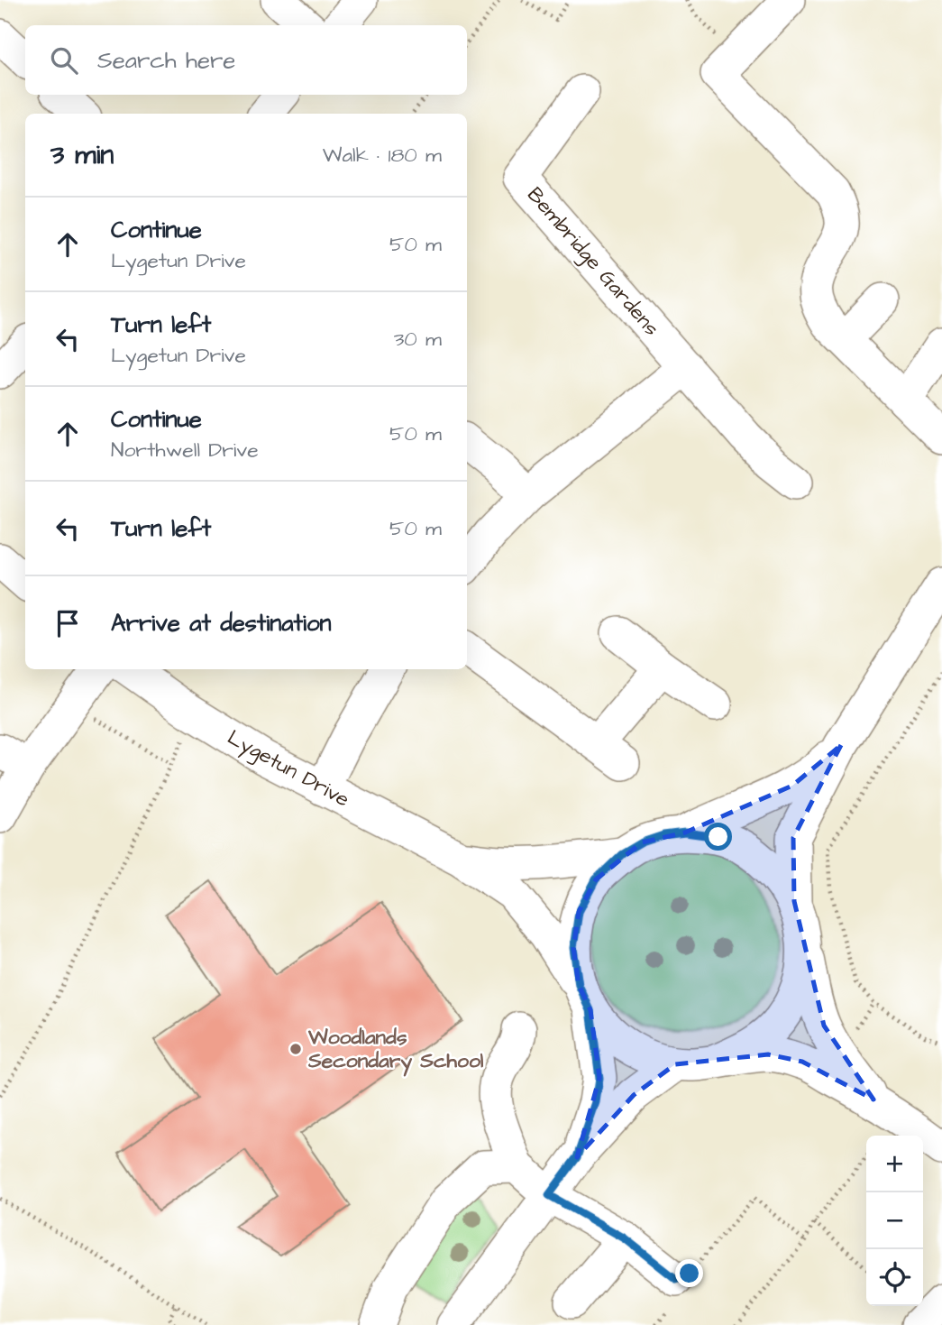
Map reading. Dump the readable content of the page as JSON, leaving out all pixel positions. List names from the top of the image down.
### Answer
{
  "streets": {
    "street": ["Bembridge Gardens", "Lygetun Drive"]
  },
  "places": ["Woodlands Secondary School"],
  "page": {
    "search": "Search here",
    "heading": ["3 min", "Walk · 180 m"],
    "list": [
      ["Continue", "Lygetun Drive", "50 m"],
      ["Turn left", "Lygetun Drive", "30 m"],
      ["Continue", "Northwell Drive", "50 m"],
      ["Turn left", "50 m"],
      "Arrive at destination"
    ],
    "map_buttons": ["+", "−"]
  }
}
